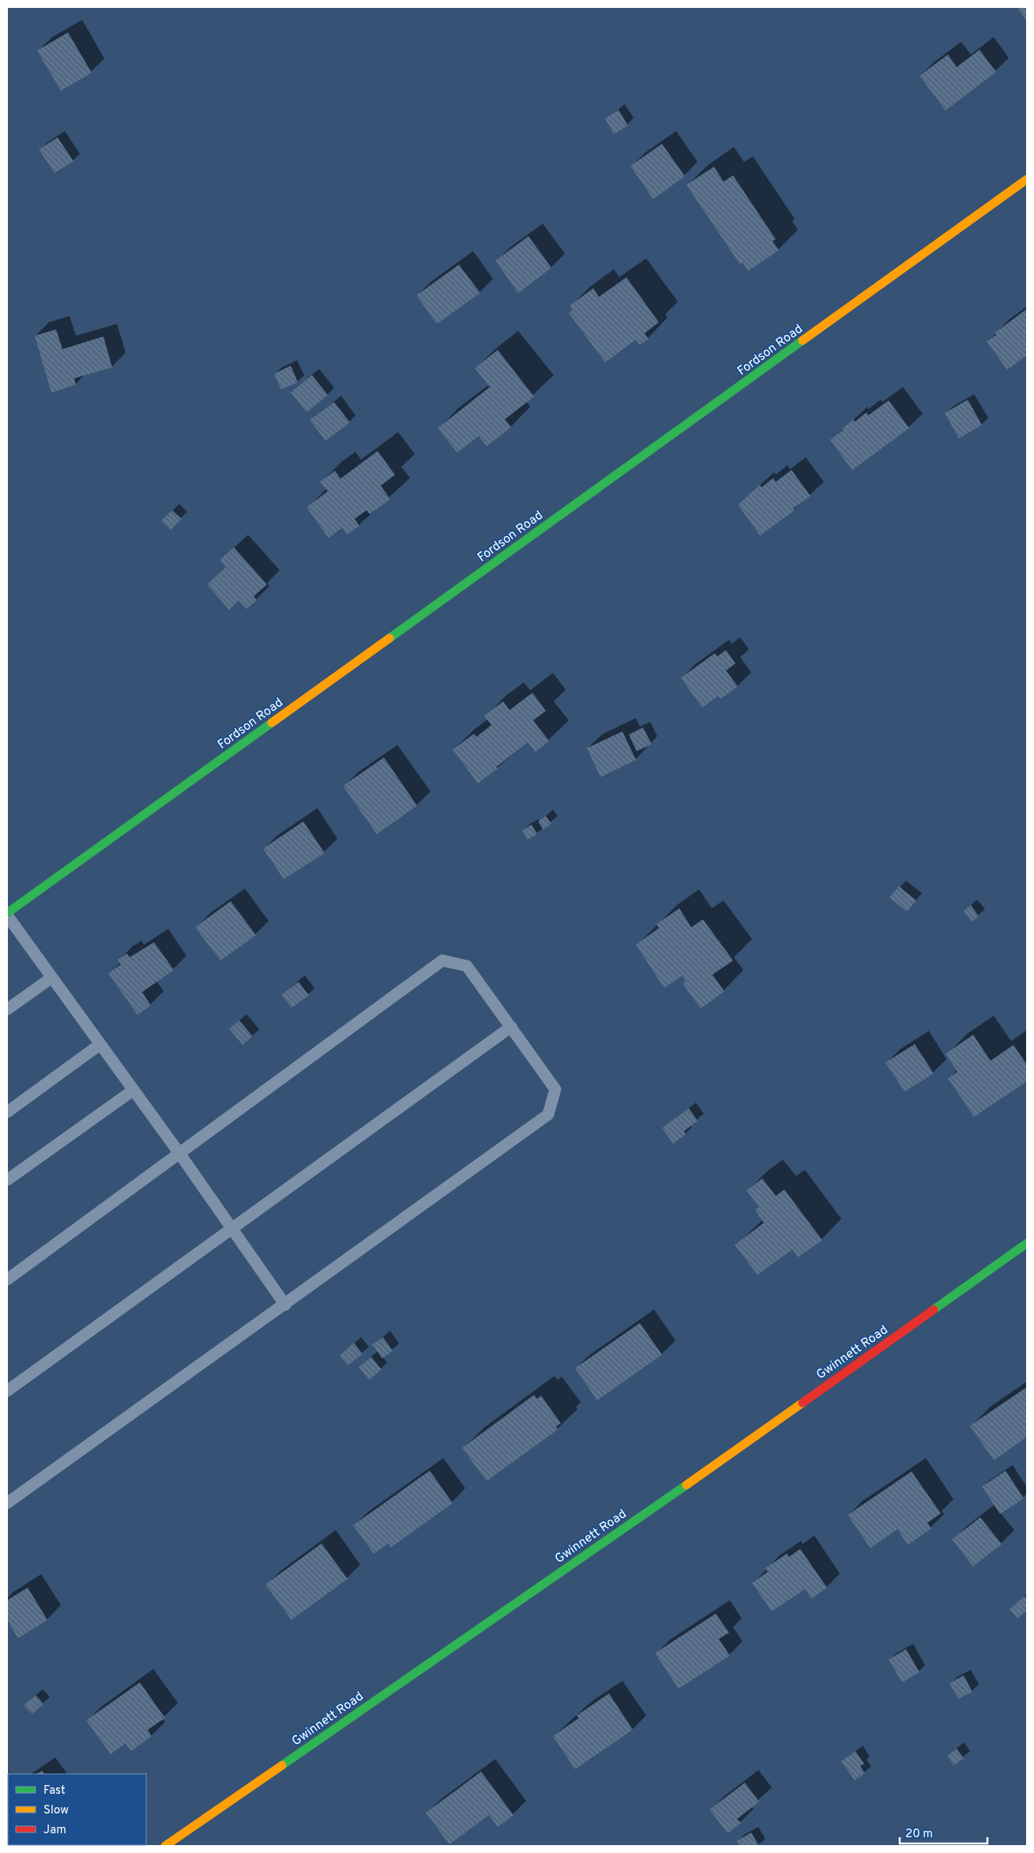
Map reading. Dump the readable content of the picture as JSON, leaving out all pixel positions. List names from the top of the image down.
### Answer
{
  "streets": {
    "street": ["Fordson Road", "Gwinnett Road"]
  },
  "legend": ["Fast", "Slow", "Jam"],
  "scale_bar": "20 m"
}
